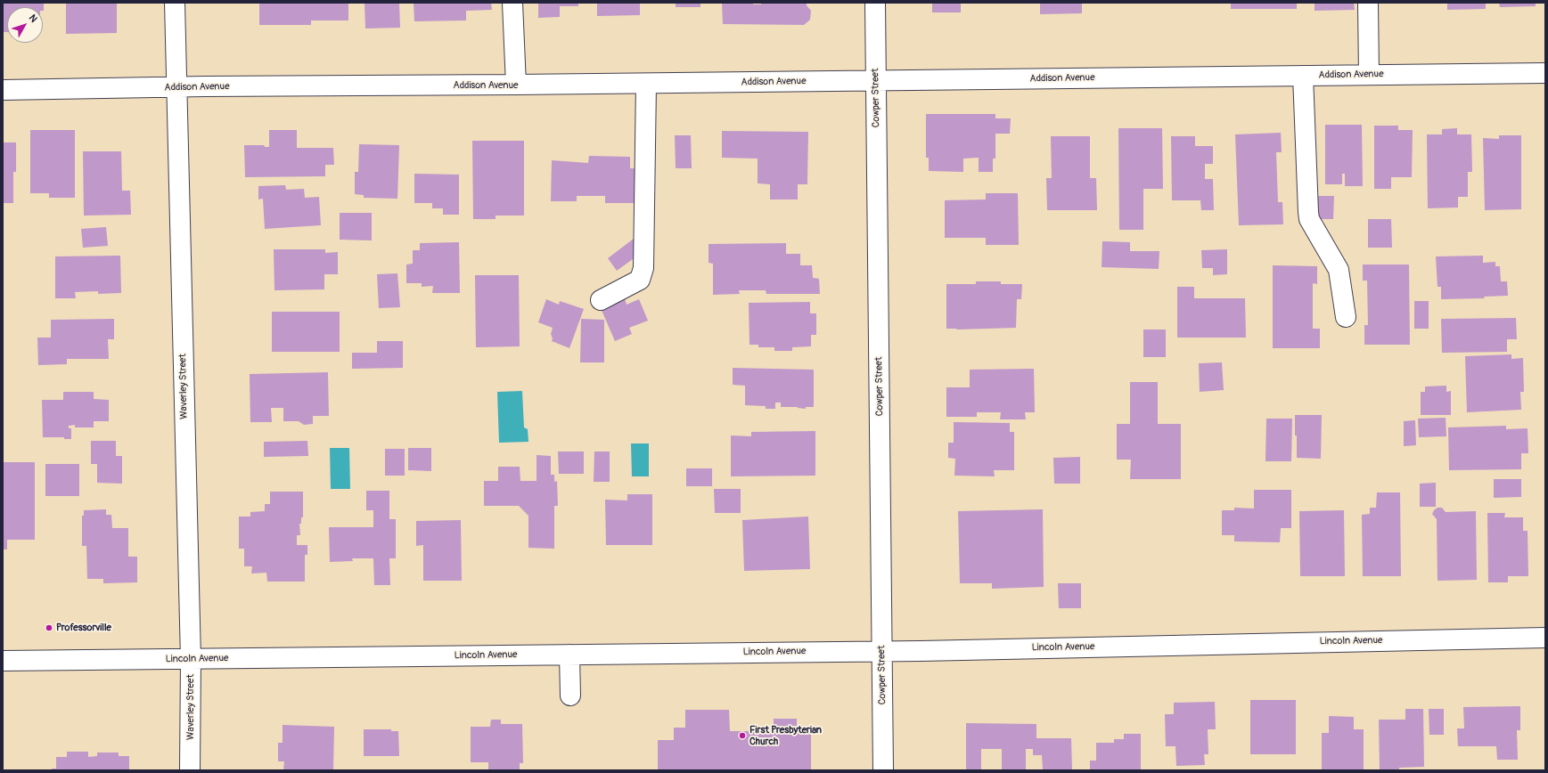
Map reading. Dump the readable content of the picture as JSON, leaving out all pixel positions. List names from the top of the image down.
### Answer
{
  "streets": {
    "street": [
      "Addison Avenue",
      "Cowper Street",
      "Waverley Street",
      "Lincoln Avenue"
    ]
  },
  "crossings": [
    ["Addison Avenue", "Cowper Street"],
    ["Addison Avenue", "Waverley Street"],
    ["Cowper Street", "Lincoln Avenue"],
    ["Waverley Street", "Lincoln Avenue"]
  ],
  "places": ["Professorville", "First Presbyterian Church"],
  "north": "top right"
}
